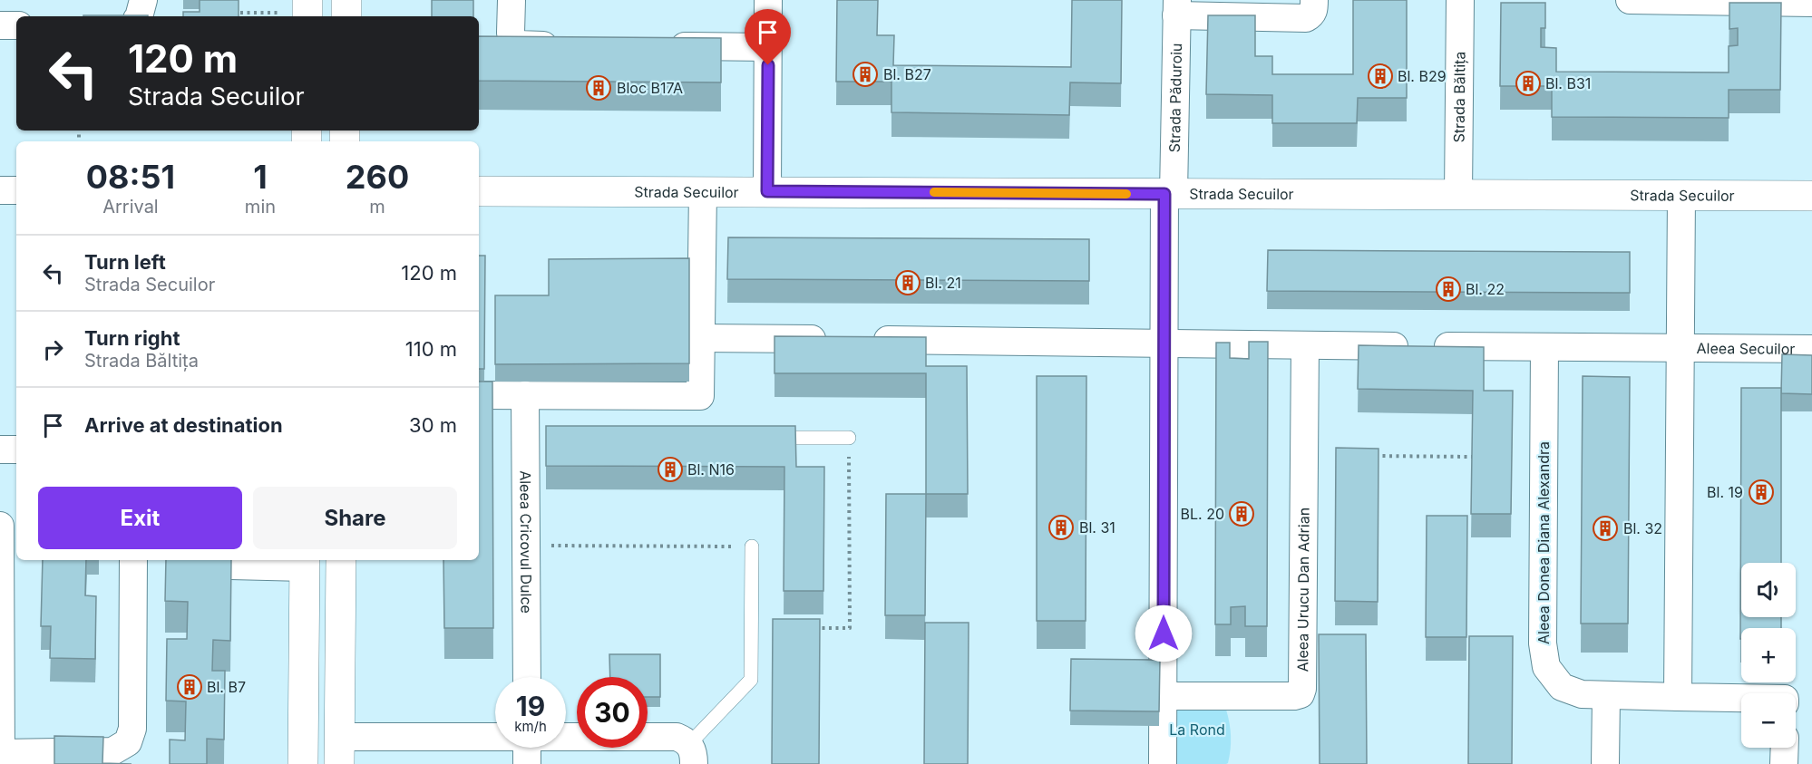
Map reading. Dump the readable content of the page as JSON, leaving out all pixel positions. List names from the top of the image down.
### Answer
{
  "streets": {
    "street": [
      "Strada Păduroiu",
      "Strada Băltița",
      "Strada Secuilor",
      "Aleea Secuilor",
      "Aleea Cricovul Dulce",
      "Aleea Donea Diana Alexandra",
      "Aleea Urucu Dan Adrian"
    ]
  },
  "crossings": [
    ["Strada Păduroiu", "Strada Secuilor"],
    ["Strada Băltița", "Strada Secuilor"]
  ],
  "parks": ["La Rond"],
  "places": {
    "building": [
      "Bl. B27",
      "Bl. B29",
      "Bl. B31",
      "Bloc B17A",
      "Bl. 21",
      "Bl. 22",
      "Bl. N16",
      "Bl. 19",
      "BL. 20",
      "Bl. 31",
      "Bl. 32",
      "Bl. B7"
    ]
  },
  "page": {
    "turn": ["120 m", "Strada Secuilor"],
    "eta": [
      "08:51",
      "Arrival",
      "1",
      "min",
      "260",
      "m"
    ],
    "list": [
      {
        "name": "Turn left",
        "note": "Strada Secuilor",
        "value": "120 m"
      },
      {
        "name": "Turn right",
        "note": "Strada Băltița",
        "value": "110 m"
      },
      {
        "name": "Arrive at destination",
        "value": "30 m"
      }
    ],
    "buttons": ["Exit", "Share"],
    "map_buttons": ["+", "−"],
    "speed": "19 km/h",
    "limit": "30"
  }
}
